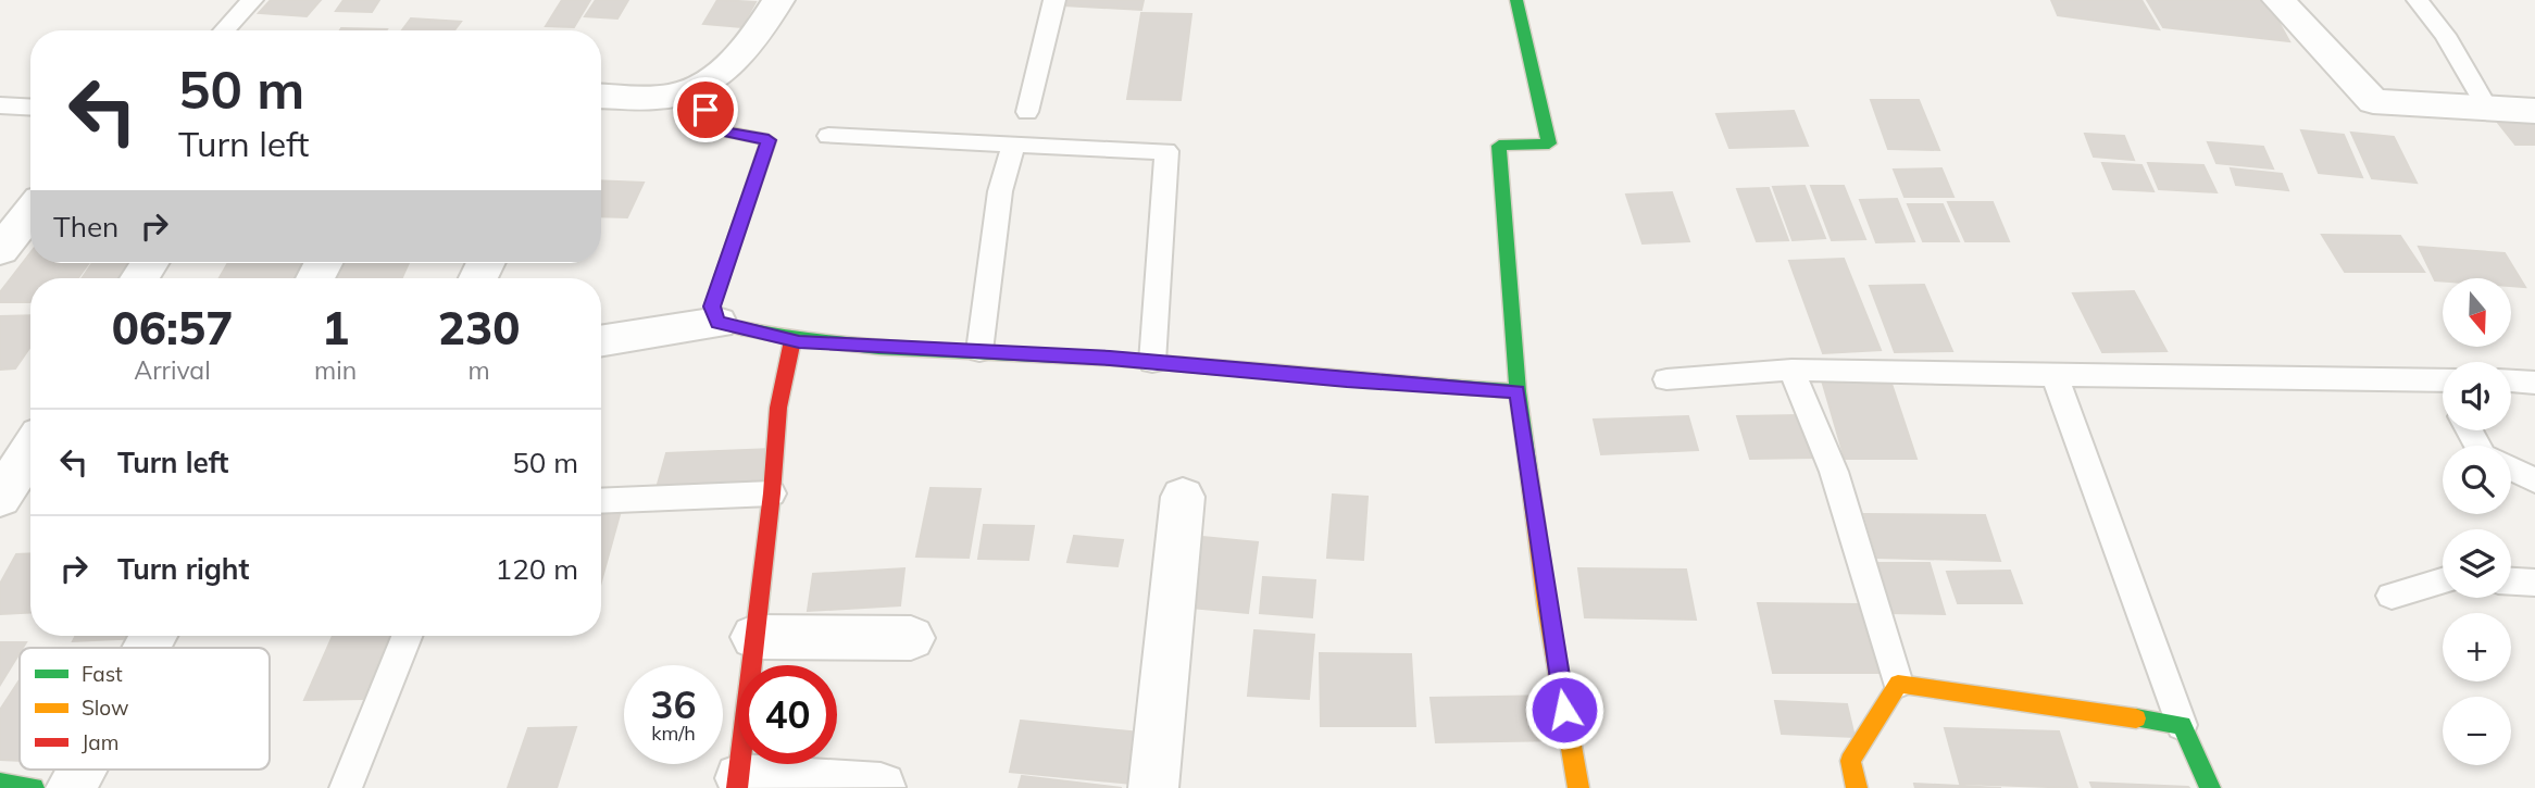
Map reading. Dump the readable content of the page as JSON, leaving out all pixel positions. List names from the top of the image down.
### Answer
{
  "legend": ["Fast", "Slow", "Jam"],
  "north": "bottom",
  "page": {
    "turn": ["50 m", "Turn left"],
    "then": "Then",
    "map_buttons": ["+", "−"],
    "eta": [
      "06:57",
      "Arrival",
      "1",
      "min",
      "230",
      "m"
    ],
    "list": [
      {
        "name": "Turn left",
        "value": "50 m"
      },
      {
        "name": "Turn right",
        "value": "120 m"
      }
    ],
    "speed": "36 km/h",
    "limit": "40"
  }
}
